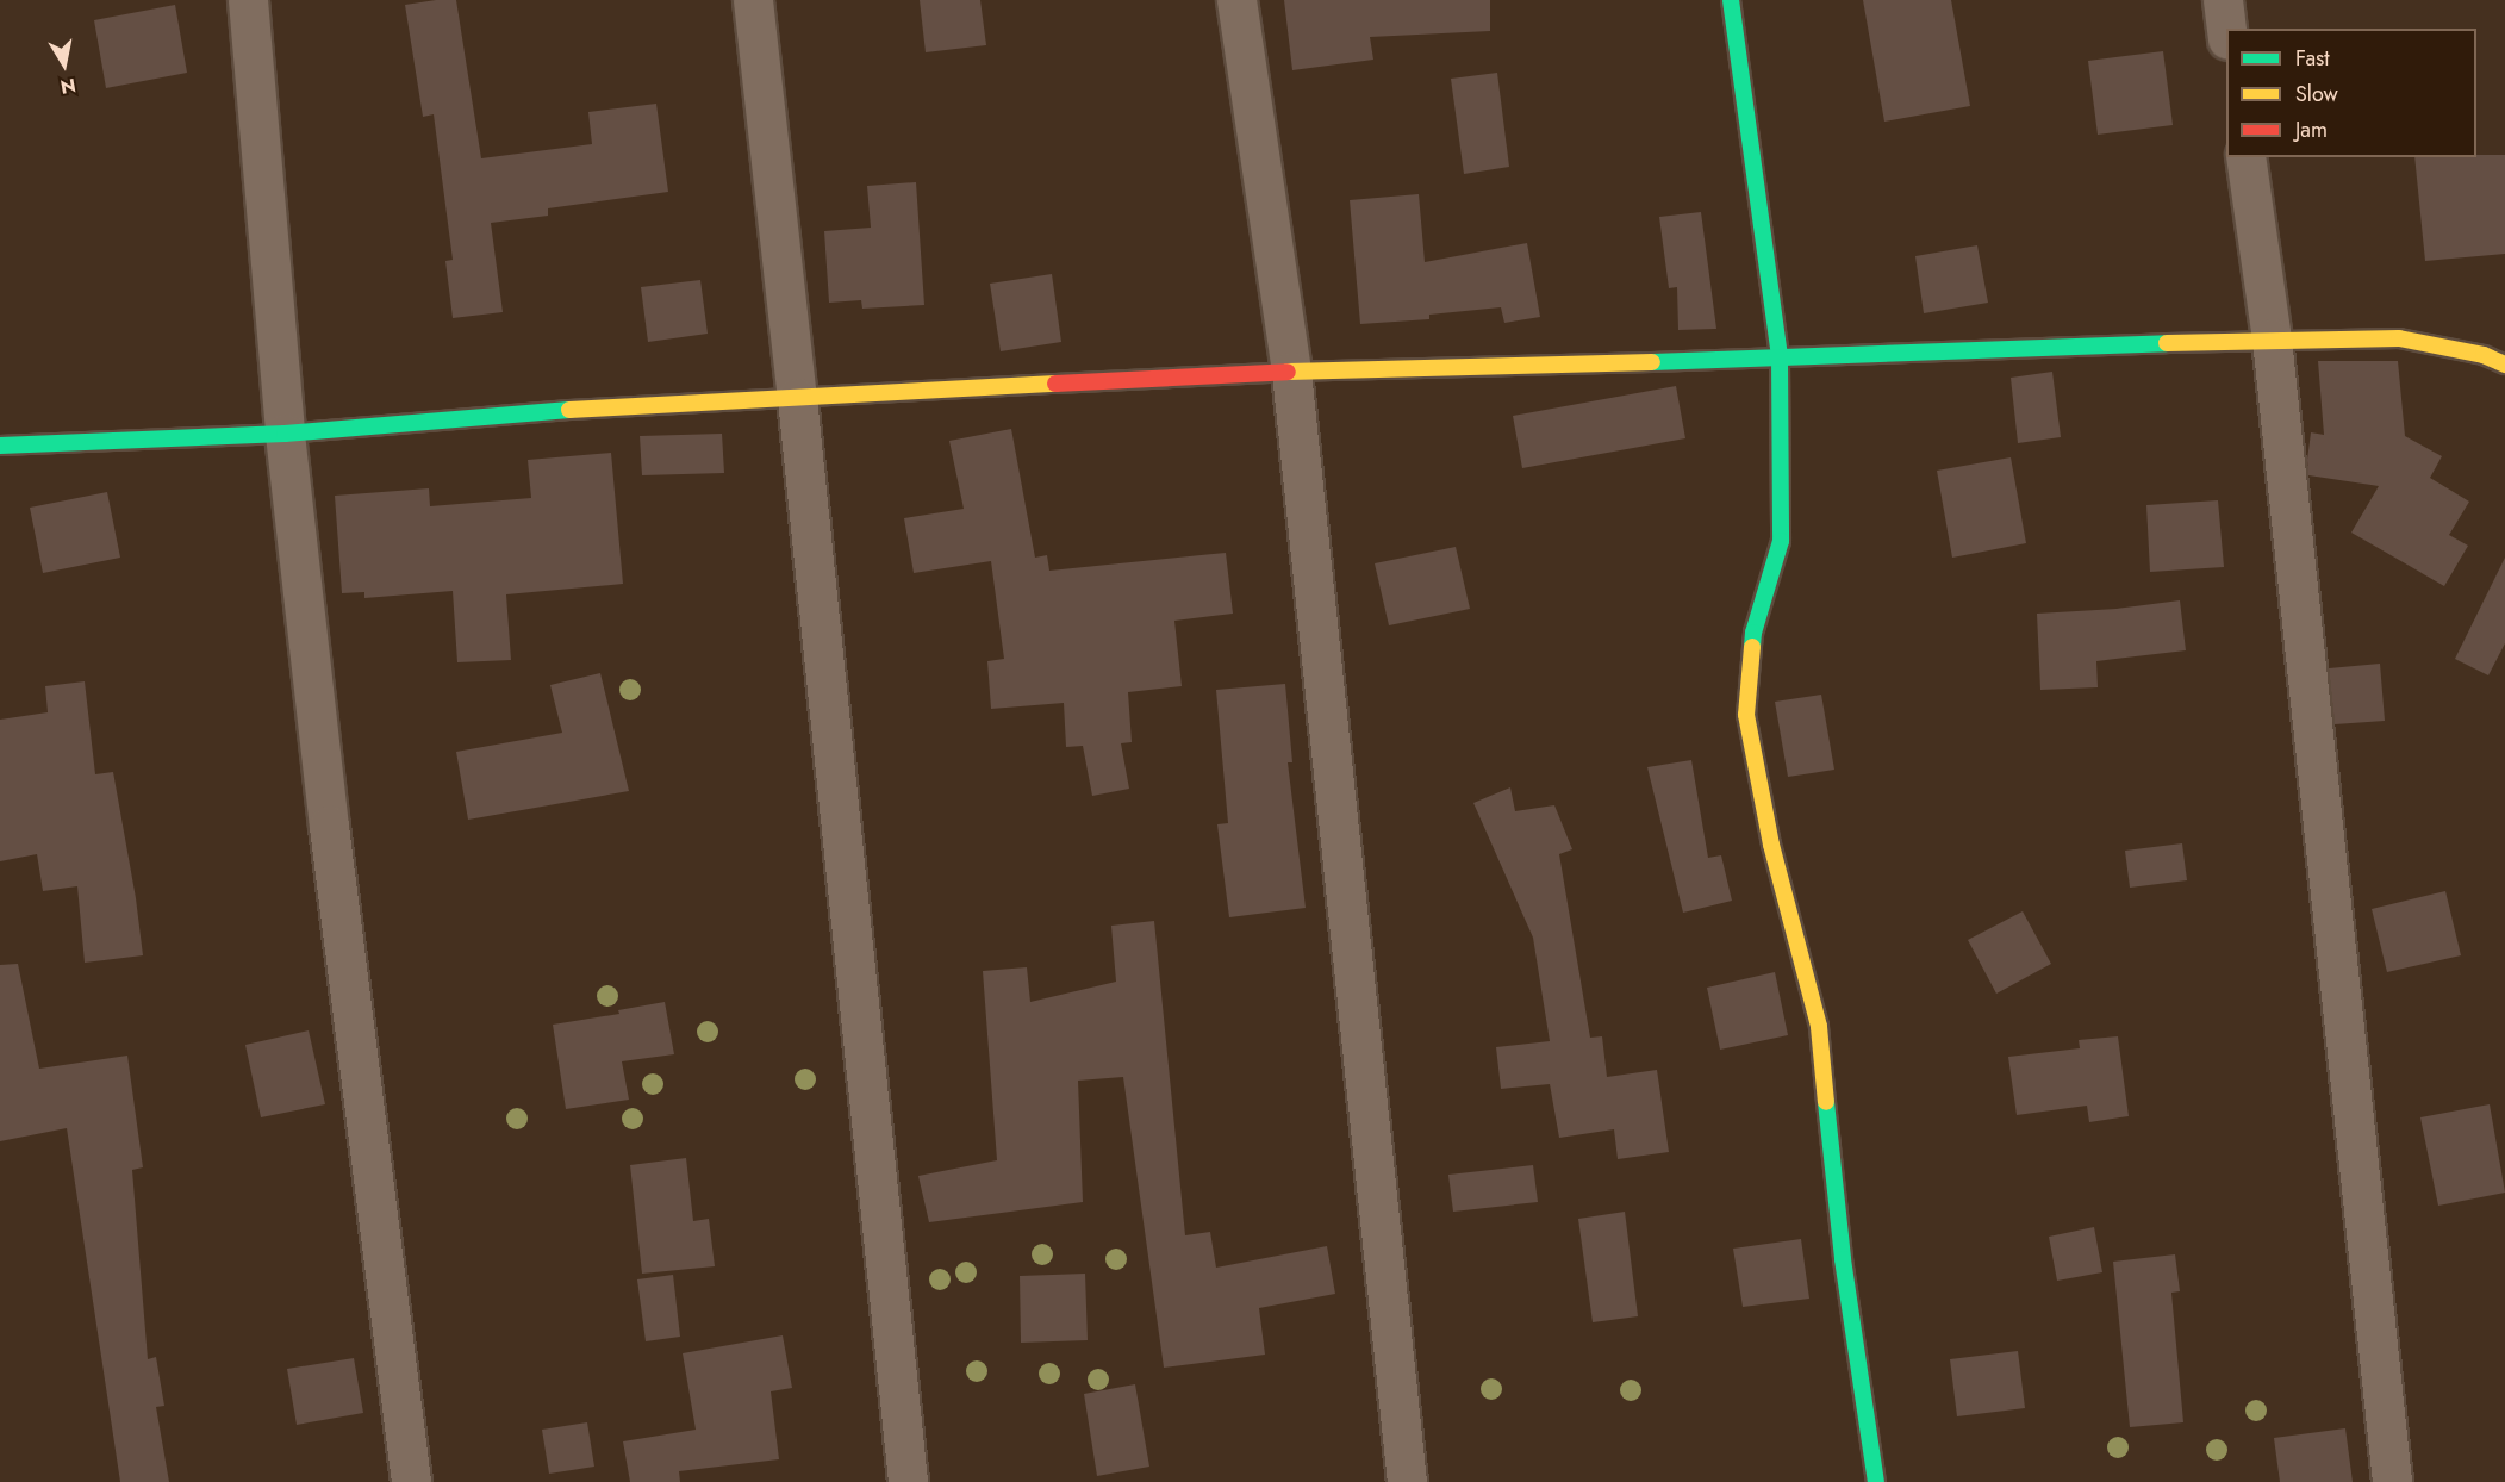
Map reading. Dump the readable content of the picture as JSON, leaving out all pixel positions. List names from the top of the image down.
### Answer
{
  "legend": ["Fast", "Slow", "Jam"],
  "north": "bottom"
}
